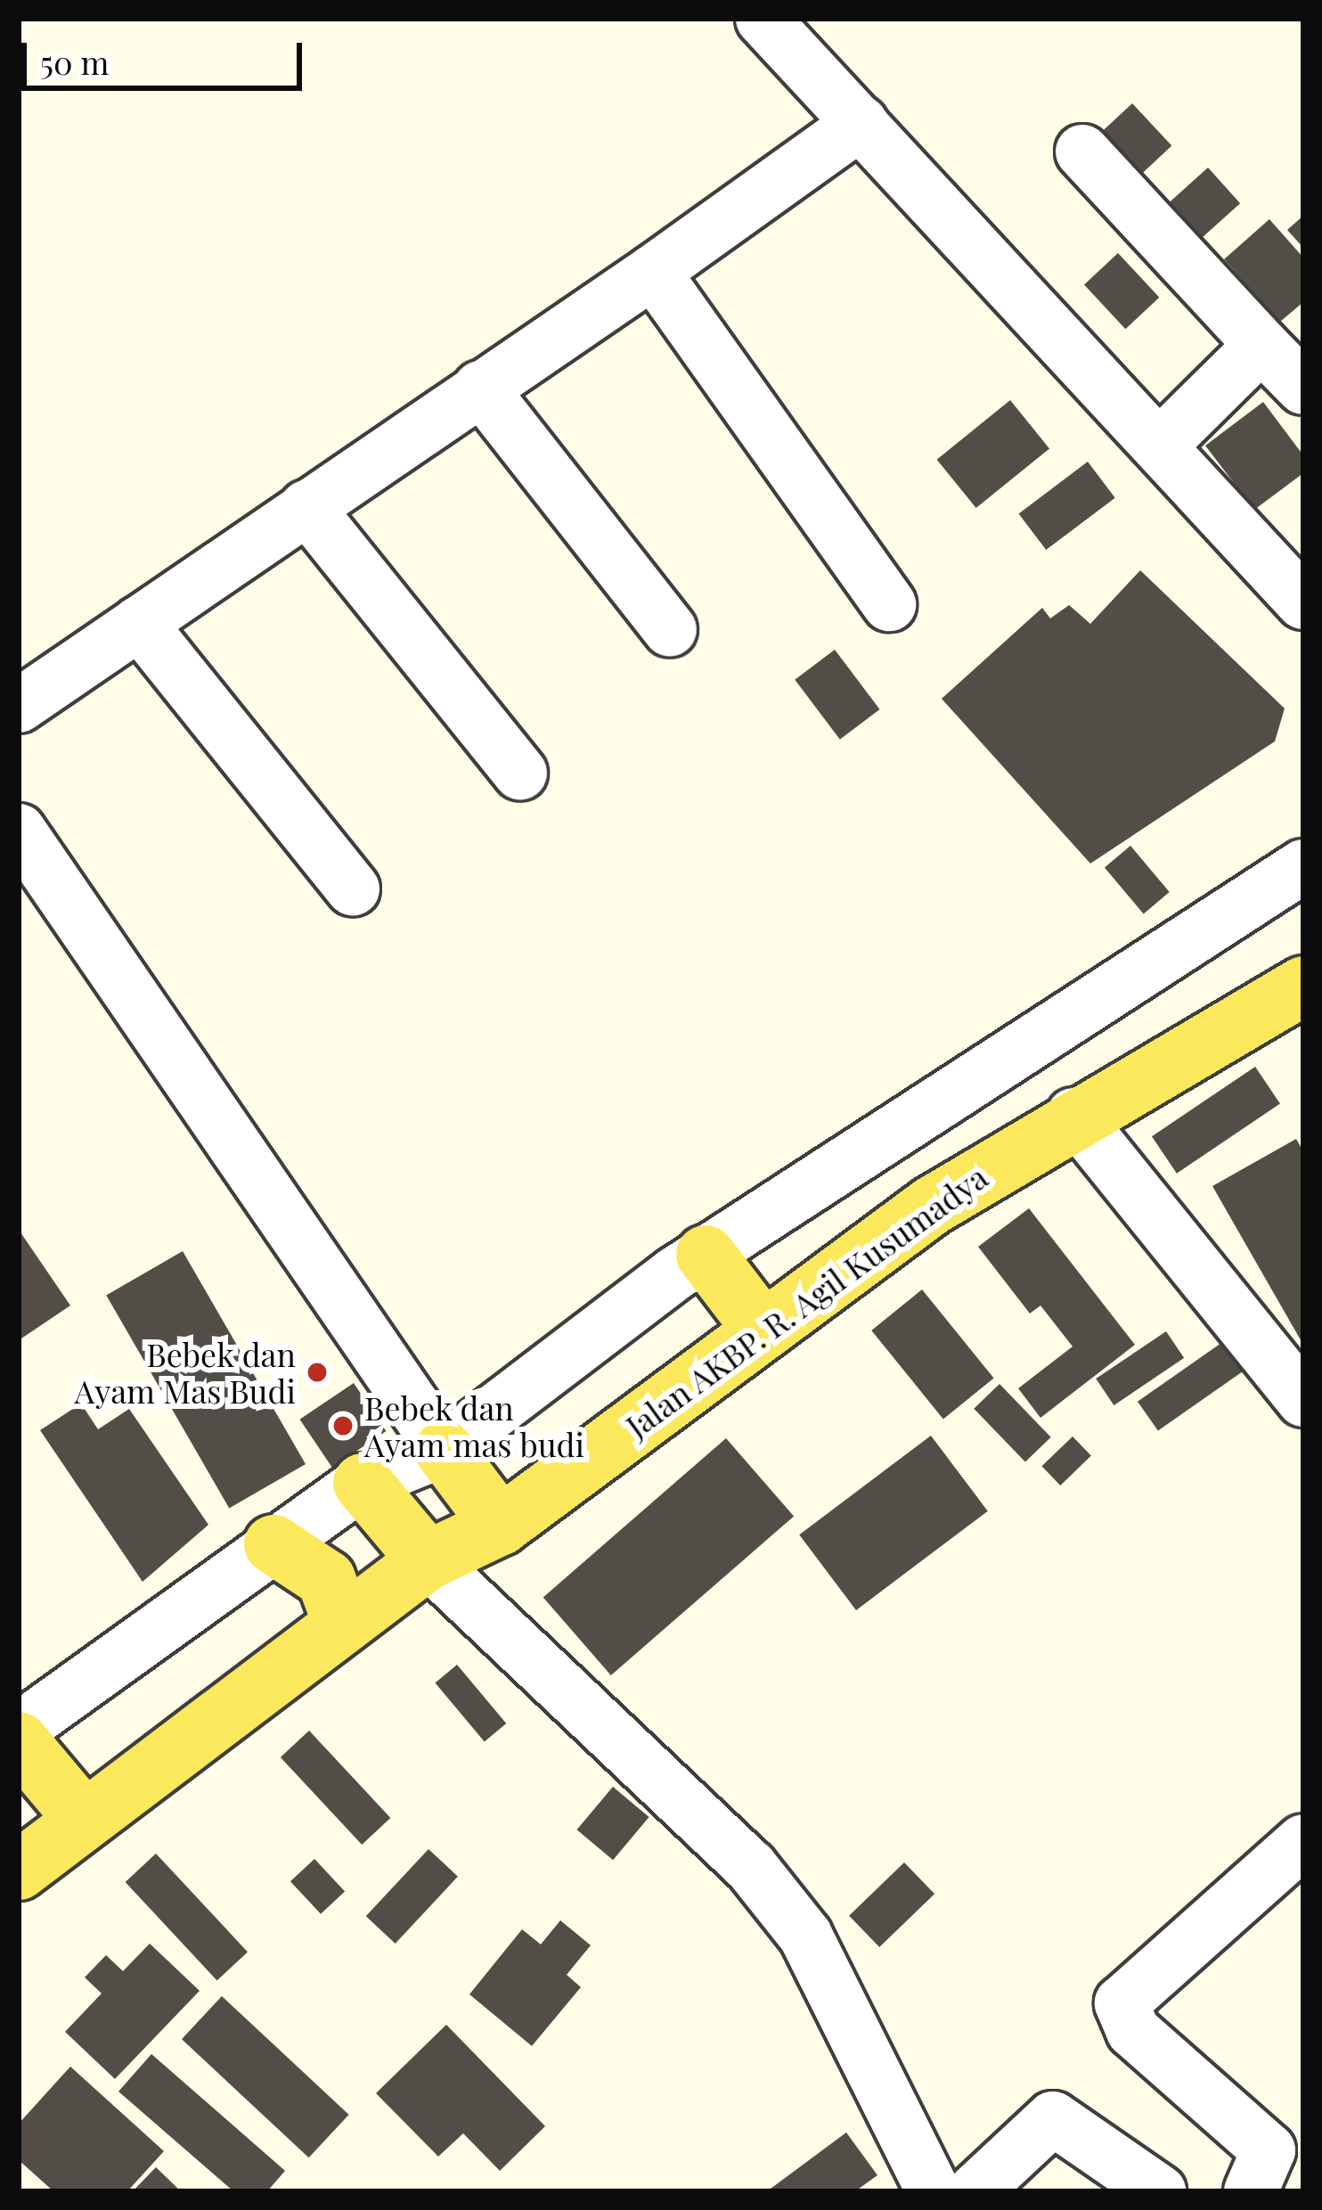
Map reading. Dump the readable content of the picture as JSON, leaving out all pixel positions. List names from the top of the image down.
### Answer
{
  "streets": {
    "main road": ["Jalan AKBP. R. Agil Kusumadya"]
  },
  "places": ["Bebek dan Ayam Mas Budi", "Bebek dan Ayam mas budi"],
  "scale_bar": "50 m"
}
